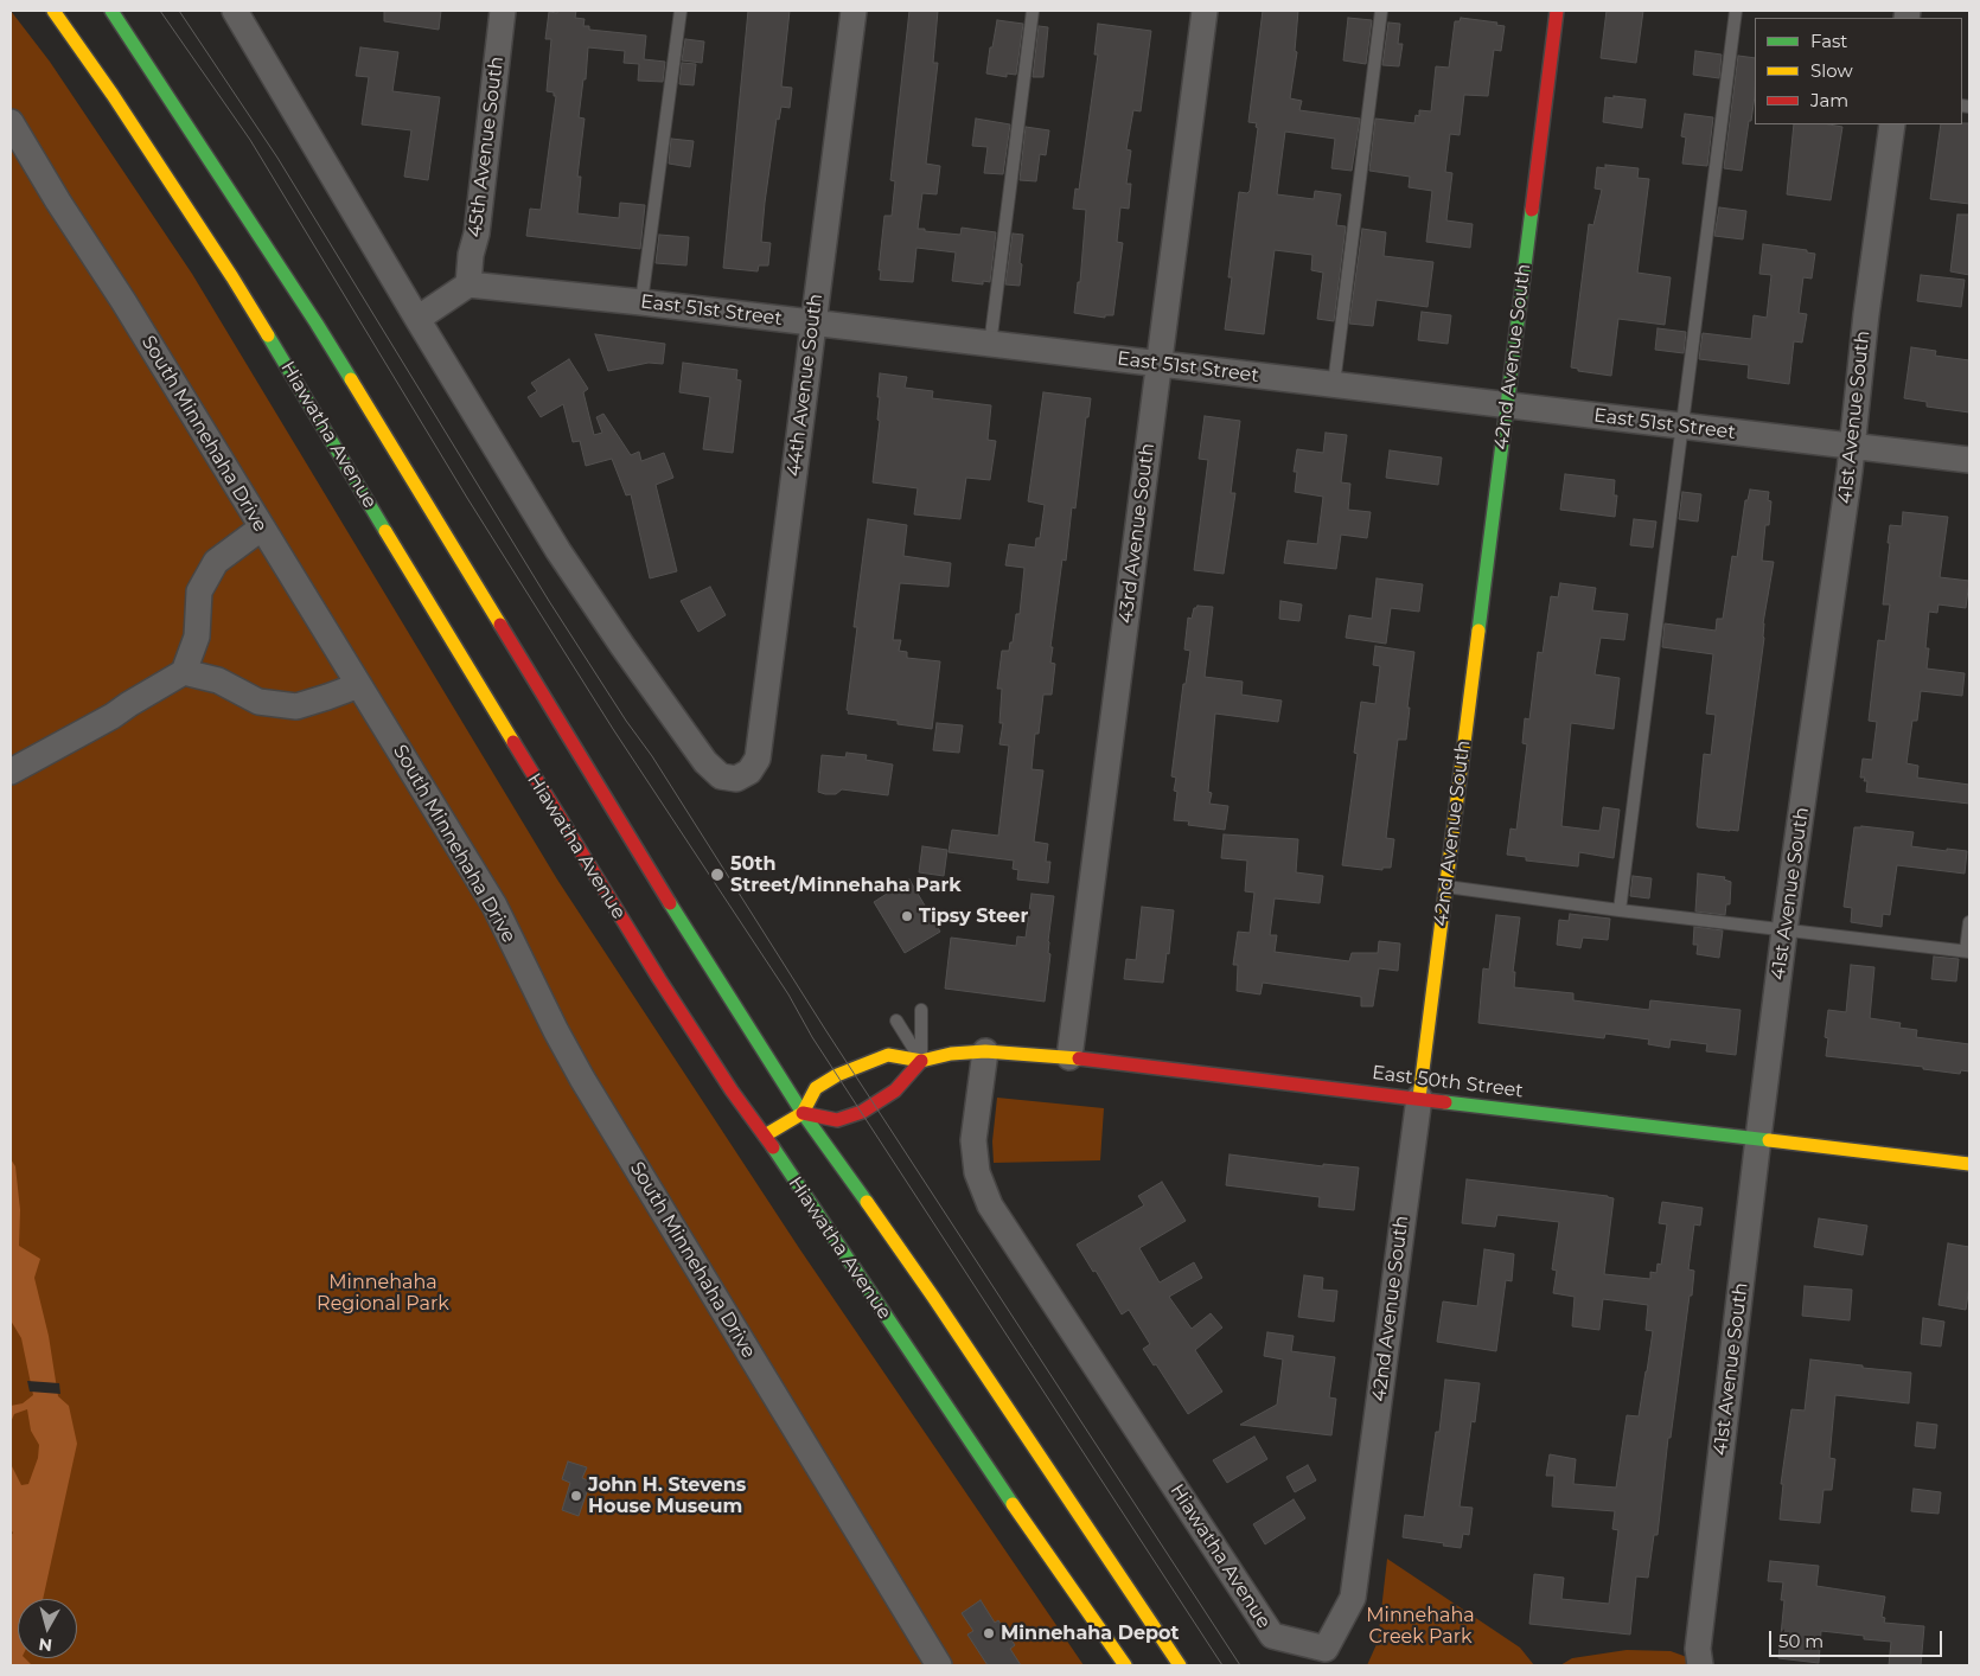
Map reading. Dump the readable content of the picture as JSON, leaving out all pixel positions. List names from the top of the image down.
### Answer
{
  "streets": {
    "main road": ["42nd Avenue South", "Hiawatha Avenue", "East 50th Street"],
    "street": [
      "45th Avenue South",
      "East 51st Street",
      "44th Avenue South",
      "41st Avenue South",
      "South Minnehaha Drive",
      "43rd Avenue South"
    ]
  },
  "crossings": [
    ["45th Avenue South", "East 51st Street"],
    ["East 51st Street", "42nd Avenue South"],
    ["East 51st Street", "44th Avenue South"],
    ["East 51st Street", "41st Avenue South"],
    ["East 51st Street", "43rd Avenue South"],
    ["42nd Avenue South", "Hiawatha Avenue"],
    ["42nd Avenue South", "East 50th Street"],
    ["41st Avenue South", "East 50th Street"],
    ["Hiawatha Avenue", "East 50th Street"],
    ["43rd Avenue South", "East 50th Street"]
  ],
  "parks": ["Minnehaha Regional Park", "Minnehaha Creek Park"],
  "places": [
    "50th Street/Minnehaha Park",
    "Tipsy Steer",
    "John H. Stevens House Museum",
    "Minnehaha Depot"
  ],
  "legend": ["Fast", "Slow", "Jam"],
  "scale_bar": "50 m",
  "north": "bottom"
}
